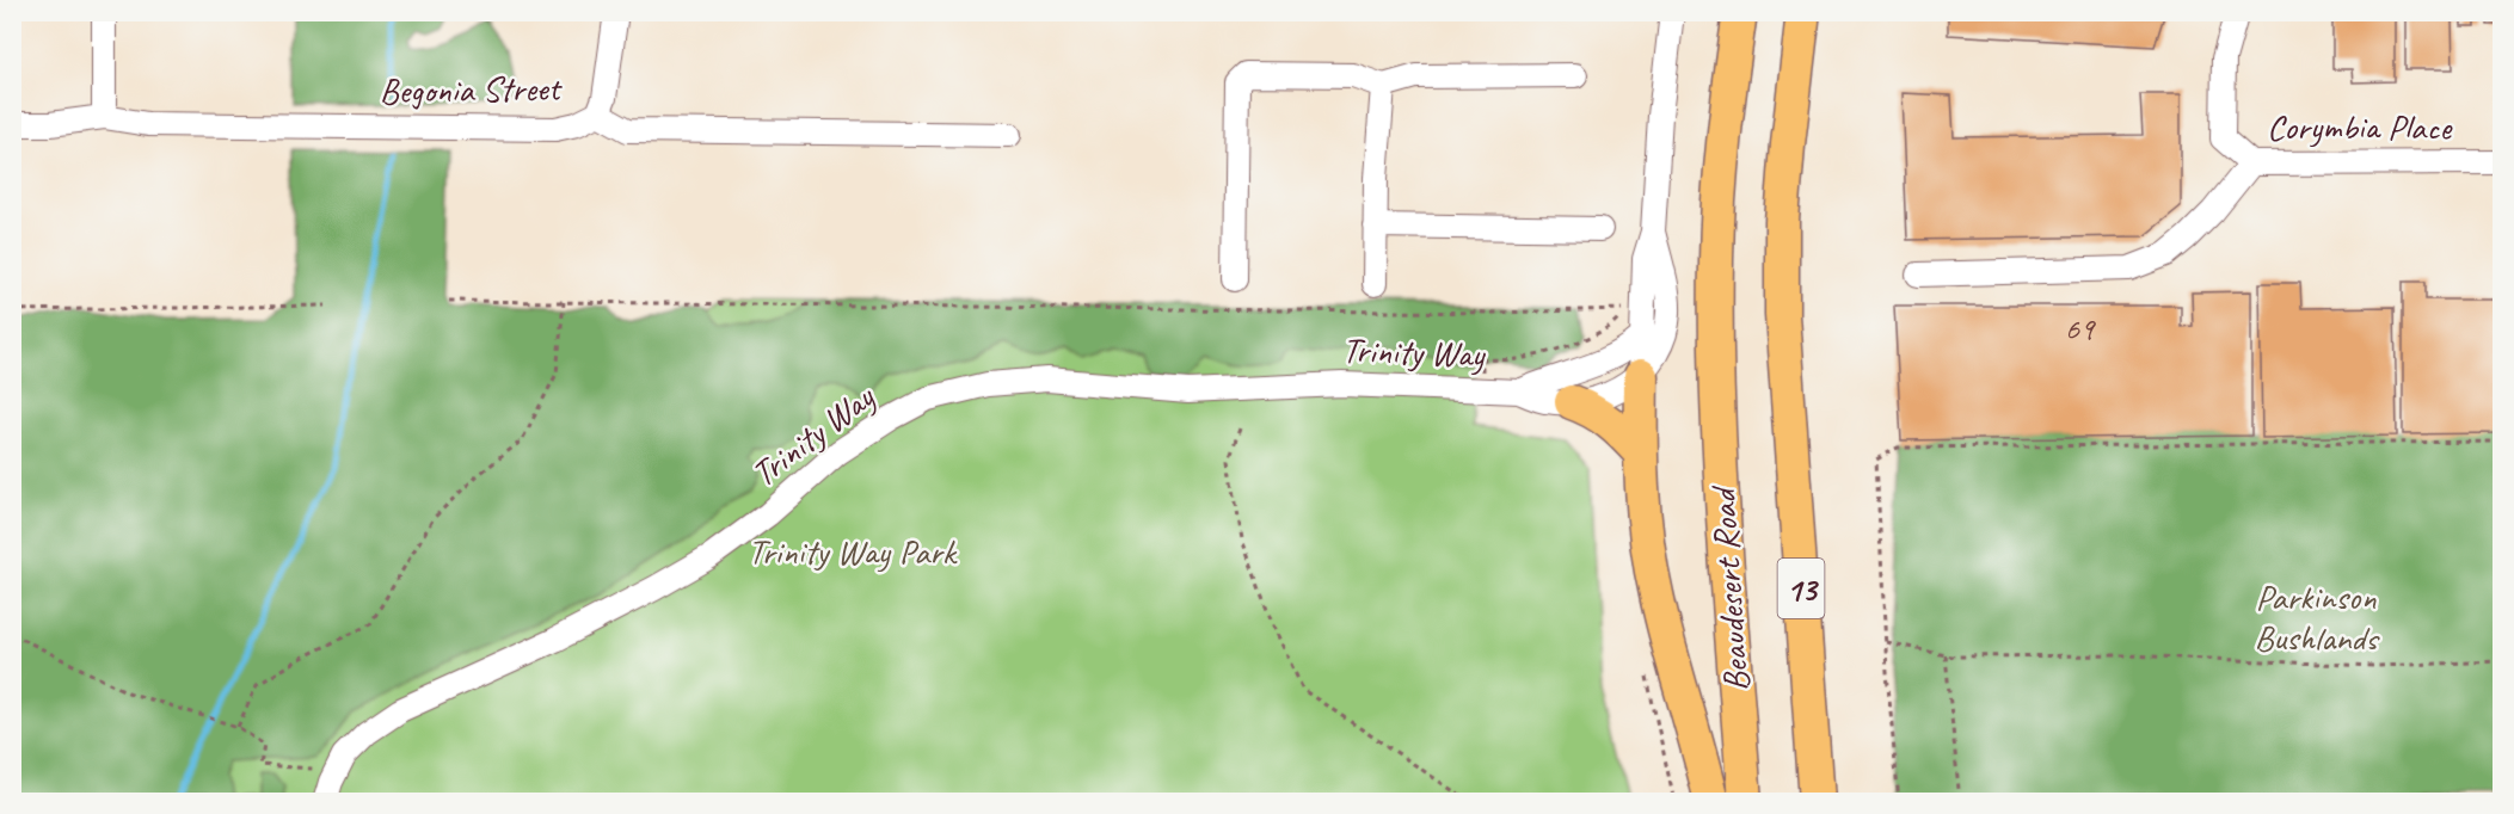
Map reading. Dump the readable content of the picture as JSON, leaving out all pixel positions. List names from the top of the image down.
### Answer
{
  "streets": {
    "highway": ["13", "Beaudesert Road"],
    "street": ["Begonia Street", "Corymbia Place", "Trinity Way"]
  },
  "parks": ["Trinity Way Park", "Parkinson Bushlands"],
  "house_numbers": ["69"]
}
